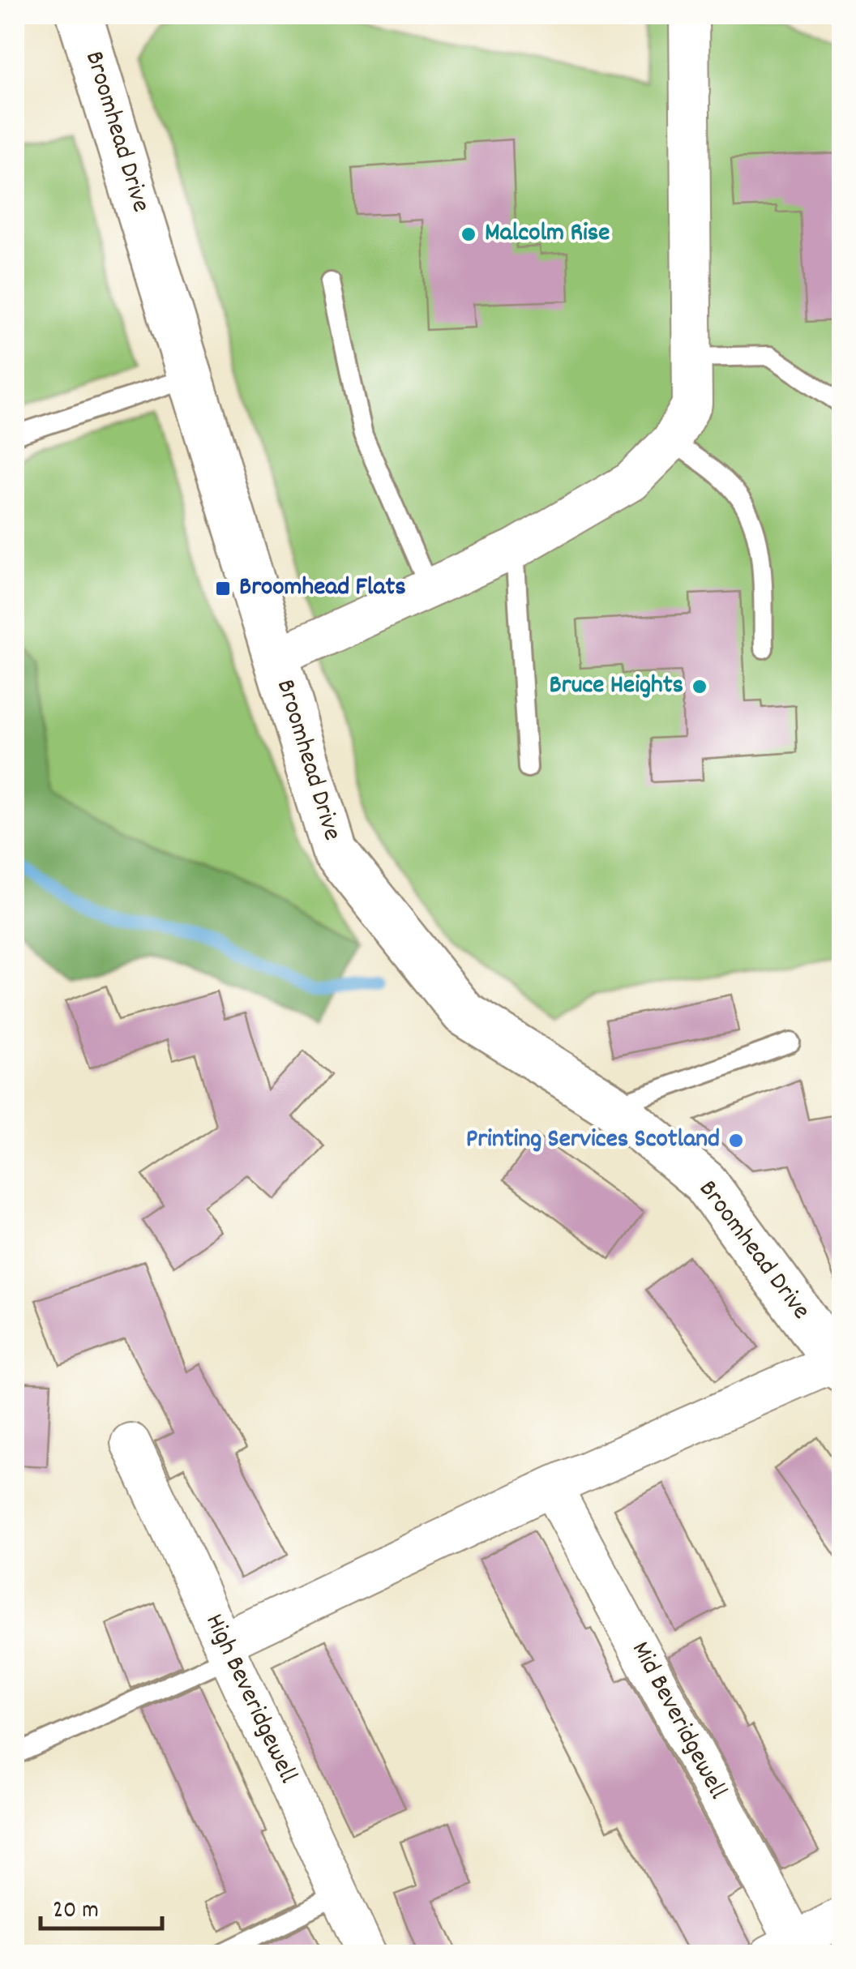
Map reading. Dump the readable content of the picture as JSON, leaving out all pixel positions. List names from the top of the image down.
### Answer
{
  "streets": {
    "main road": ["Broomhead Drive"],
    "street": ["High Beveridgewell", "Mid Beveridgewell"]
  },
  "places": {
    "other": ["Malcolm Rise", "Bruce Heights", "Printing Services Scotland"],
    "transit": ["Broomhead Flats"]
  },
  "scale_bar": "20 m"
}
